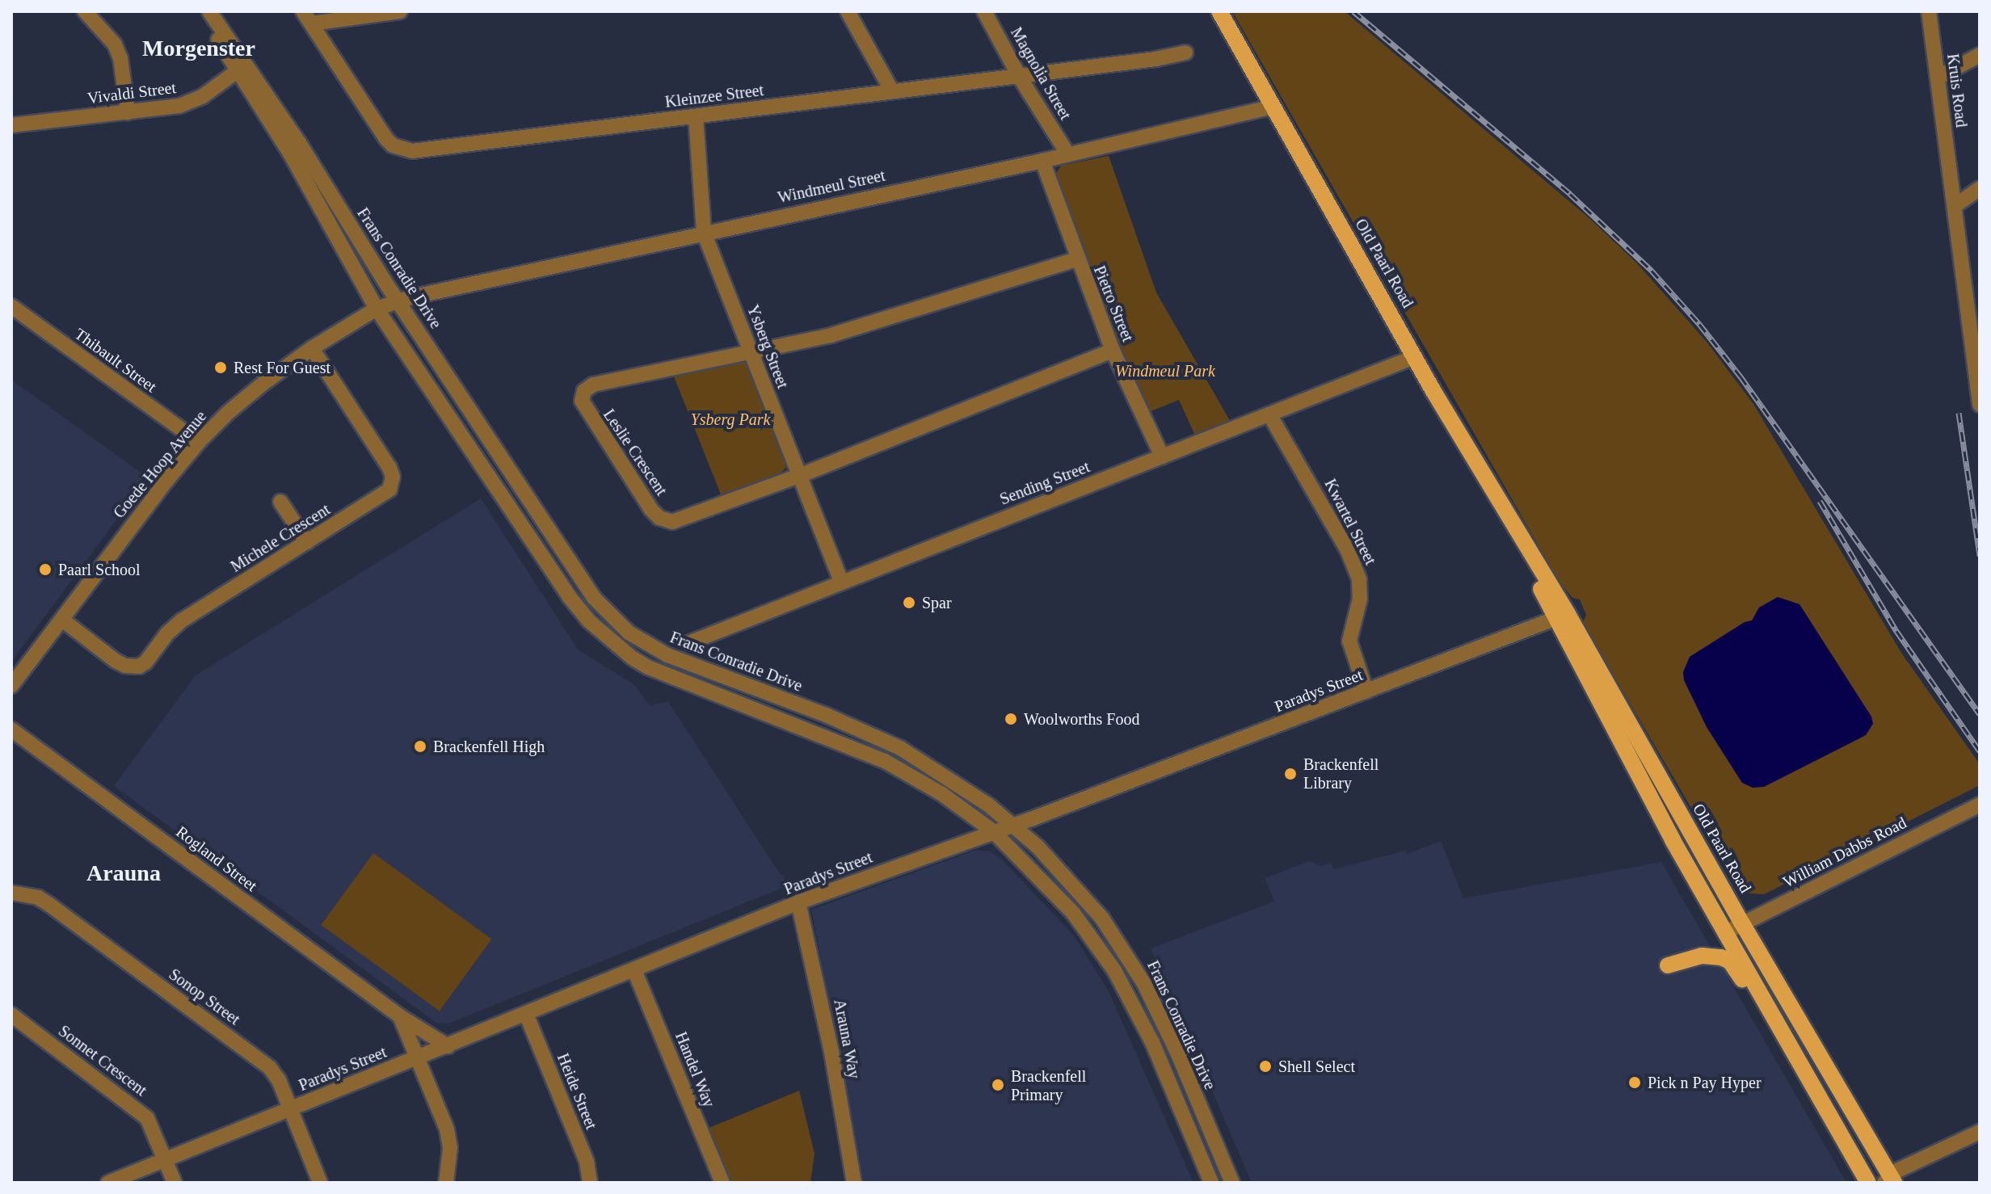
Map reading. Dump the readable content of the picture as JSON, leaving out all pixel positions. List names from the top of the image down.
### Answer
{
  "streets": {
    "main road": ["Old Paarl Road"],
    "street": [
      "Magnolia Street",
      "Kruis Road",
      "Vivaldi Street",
      "Kleinzee Street",
      "Windmeul Street",
      "Frans Conradie Drive",
      "Pietro Street",
      "Ysberg Street",
      "Thibault Street",
      "Leslie Crescent",
      "Goede Hoop Avenue",
      "Sending Street",
      "Kwartel Street",
      "Michele Crescent",
      "Paradys Street",
      "William Dabbs Road",
      "Rogland Street",
      "Sonop Street",
      "Arauna Way",
      "Sonnet Crescent",
      "Handel Way",
      "Heide Street"
    ]
  },
  "crossings": [
    ["Magnolia Street", "Kleinzee Street"],
    ["Magnolia Street", "Windmeul Street"],
    ["Vivaldi Street", "Frans Conradie Drive"],
    ["Kleinzee Street", "Ysberg Street"],
    ["Windmeul Street", "Old Paarl Road"],
    ["Windmeul Street", "Frans Conradie Drive"],
    ["Windmeul Street", "Pietro Street"],
    ["Windmeul Street", "Ysberg Street"],
    ["Windmeul Street", "Goede Hoop Avenue"],
    ["Old Paarl Road", "Sending Street"],
    ["Old Paarl Road", "Paradys Street"],
    ["Old Paarl Road", "William Dabbs Road"],
    ["Frans Conradie Drive", "Goede Hoop Avenue"],
    ["Frans Conradie Drive", "Paradys Street"],
    ["Pietro Street", "Leslie Crescent"],
    ["Pietro Street", "Sending Street"],
    ["Ysberg Street", "Leslie Crescent"],
    ["Ysberg Street", "Sending Street"],
    ["Thibault Street", "Goede Hoop Avenue"],
    ["Goede Hoop Avenue", "Michele Crescent"],
    ["Sending Street", "Kwartel Street"],
    ["Kwartel Street", "Paradys Street"],
    ["Paradys Street", "Rogland Street"],
    ["Paradys Street", "Sonop Street"],
    ["Paradys Street", "Arauna Way"],
    ["Paradys Street", "Sonnet Crescent"],
    ["Paradys Street", "Handel Way"],
    ["Paradys Street", "Heide Street"]
  ],
  "districts": ["Morgenster", "Arauna"],
  "parks": ["Windmeul Park", "Ysberg Park"],
  "places": [
    "Rest For Guest",
    "Paarl School",
    "Spar",
    "Woolworths Food",
    "Brackenfell High",
    "Brackenfell Library",
    "Shell Select",
    "Pick n Pay Hyper",
    "Brackenfell Primary"
  ]
}
